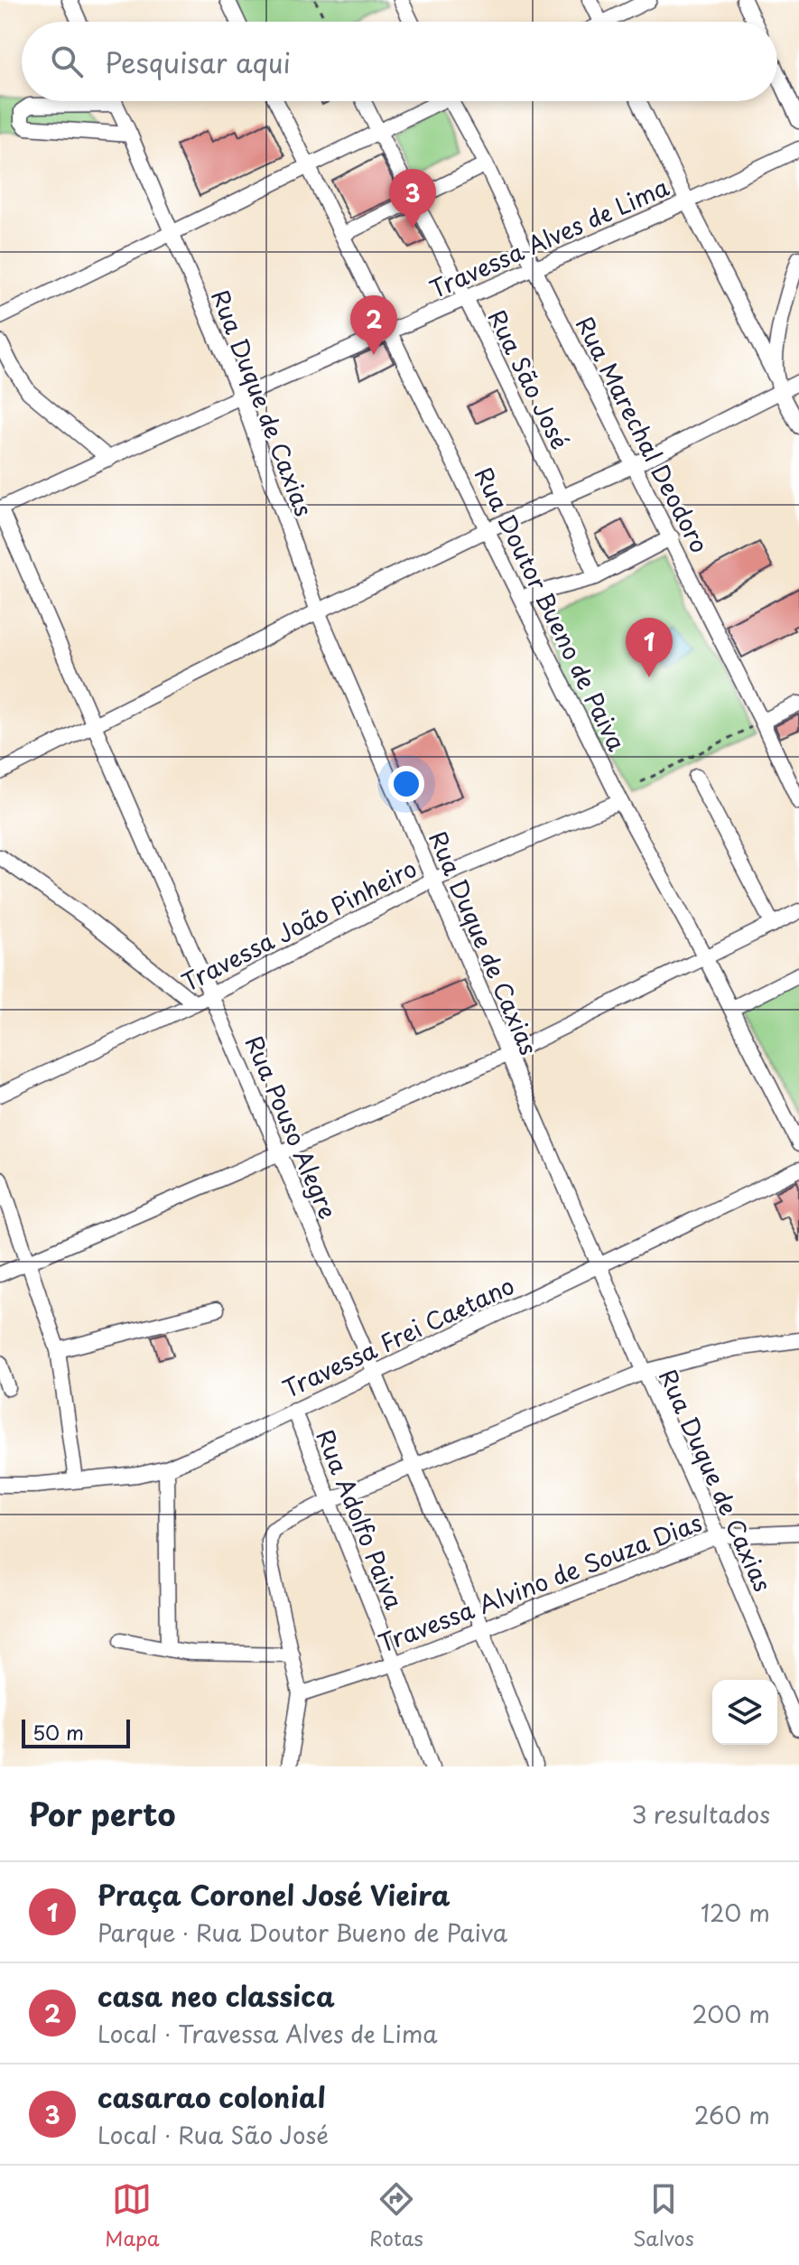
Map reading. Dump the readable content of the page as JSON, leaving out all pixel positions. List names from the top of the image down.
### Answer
{
  "streets": {
    "street": [
      "Travessa Alves de Lima",
      "Rua São José",
      "Rua Duque de Caxias",
      "Rua Marechal Deodoro",
      "Rua Doutor Bueno de Paiva",
      "Travessa João Pinheiro",
      "Rua Pouso Alegre",
      "Travessa Frei Caetano",
      "Rua Adolfo Paiva",
      "Travessa Alvino de Souza Dias"
    ]
  },
  "crossings": [
    ["Travessa Alves de Lima", "Rua São José"],
    ["Travessa Alves de Lima", "Rua Duque de Caxias"],
    ["Travessa Alves de Lima", "Rua Marechal Deodoro"],
    ["Travessa Alves de Lima", "Rua Doutor Bueno de Paiva"],
    ["Travessa Alves de Lima", "Rua Pouso Alegre"],
    ["Rua Duque de Caxias", "Travessa João Pinheiro"],
    ["Rua Duque de Caxias", "Travessa Frei Caetano"],
    ["Rua Duque de Caxias", "Travessa Alvino de Souza Dias"],
    ["Rua Doutor Bueno de Paiva", "Travessa João Pinheiro"],
    ["Travessa João Pinheiro", "Rua Pouso Alegre"],
    ["Rua Pouso Alegre", "Travessa Frei Caetano"],
    ["Rua Pouso Alegre", "Travessa Alvino de Souza Dias"],
    ["Travessa Frei Caetano", "Rua Adolfo Paiva"],
    ["Rua Adolfo Paiva", "Travessa Alvino de Souza Dias"]
  ],
  "scale_bar": "50 m",
  "page": {
    "search": "Pesquisar aqui",
    "pins": ["3", "2", "1"],
    "scale": "50 m",
    "heading": ["Por perto", "3 resultados"],
    "list": [
      {
        "mark": "1",
        "name": "Praça Coronel José Vieira",
        "note": "Parque · Rua Doutor Bueno de Paiva",
        "value": "120 m"
      },
      {
        "mark": "2",
        "name": "casa neo classica",
        "note": "Local · Travessa Alves de Lima",
        "value": "200 m"
      },
      {
        "mark": "3",
        "name": "casarao colonial",
        "note": "Local · Rua São José",
        "value": "260 m"
      }
    ],
    "nav": ["Mapa", "Rotas", "Salvos"]
  }
}
